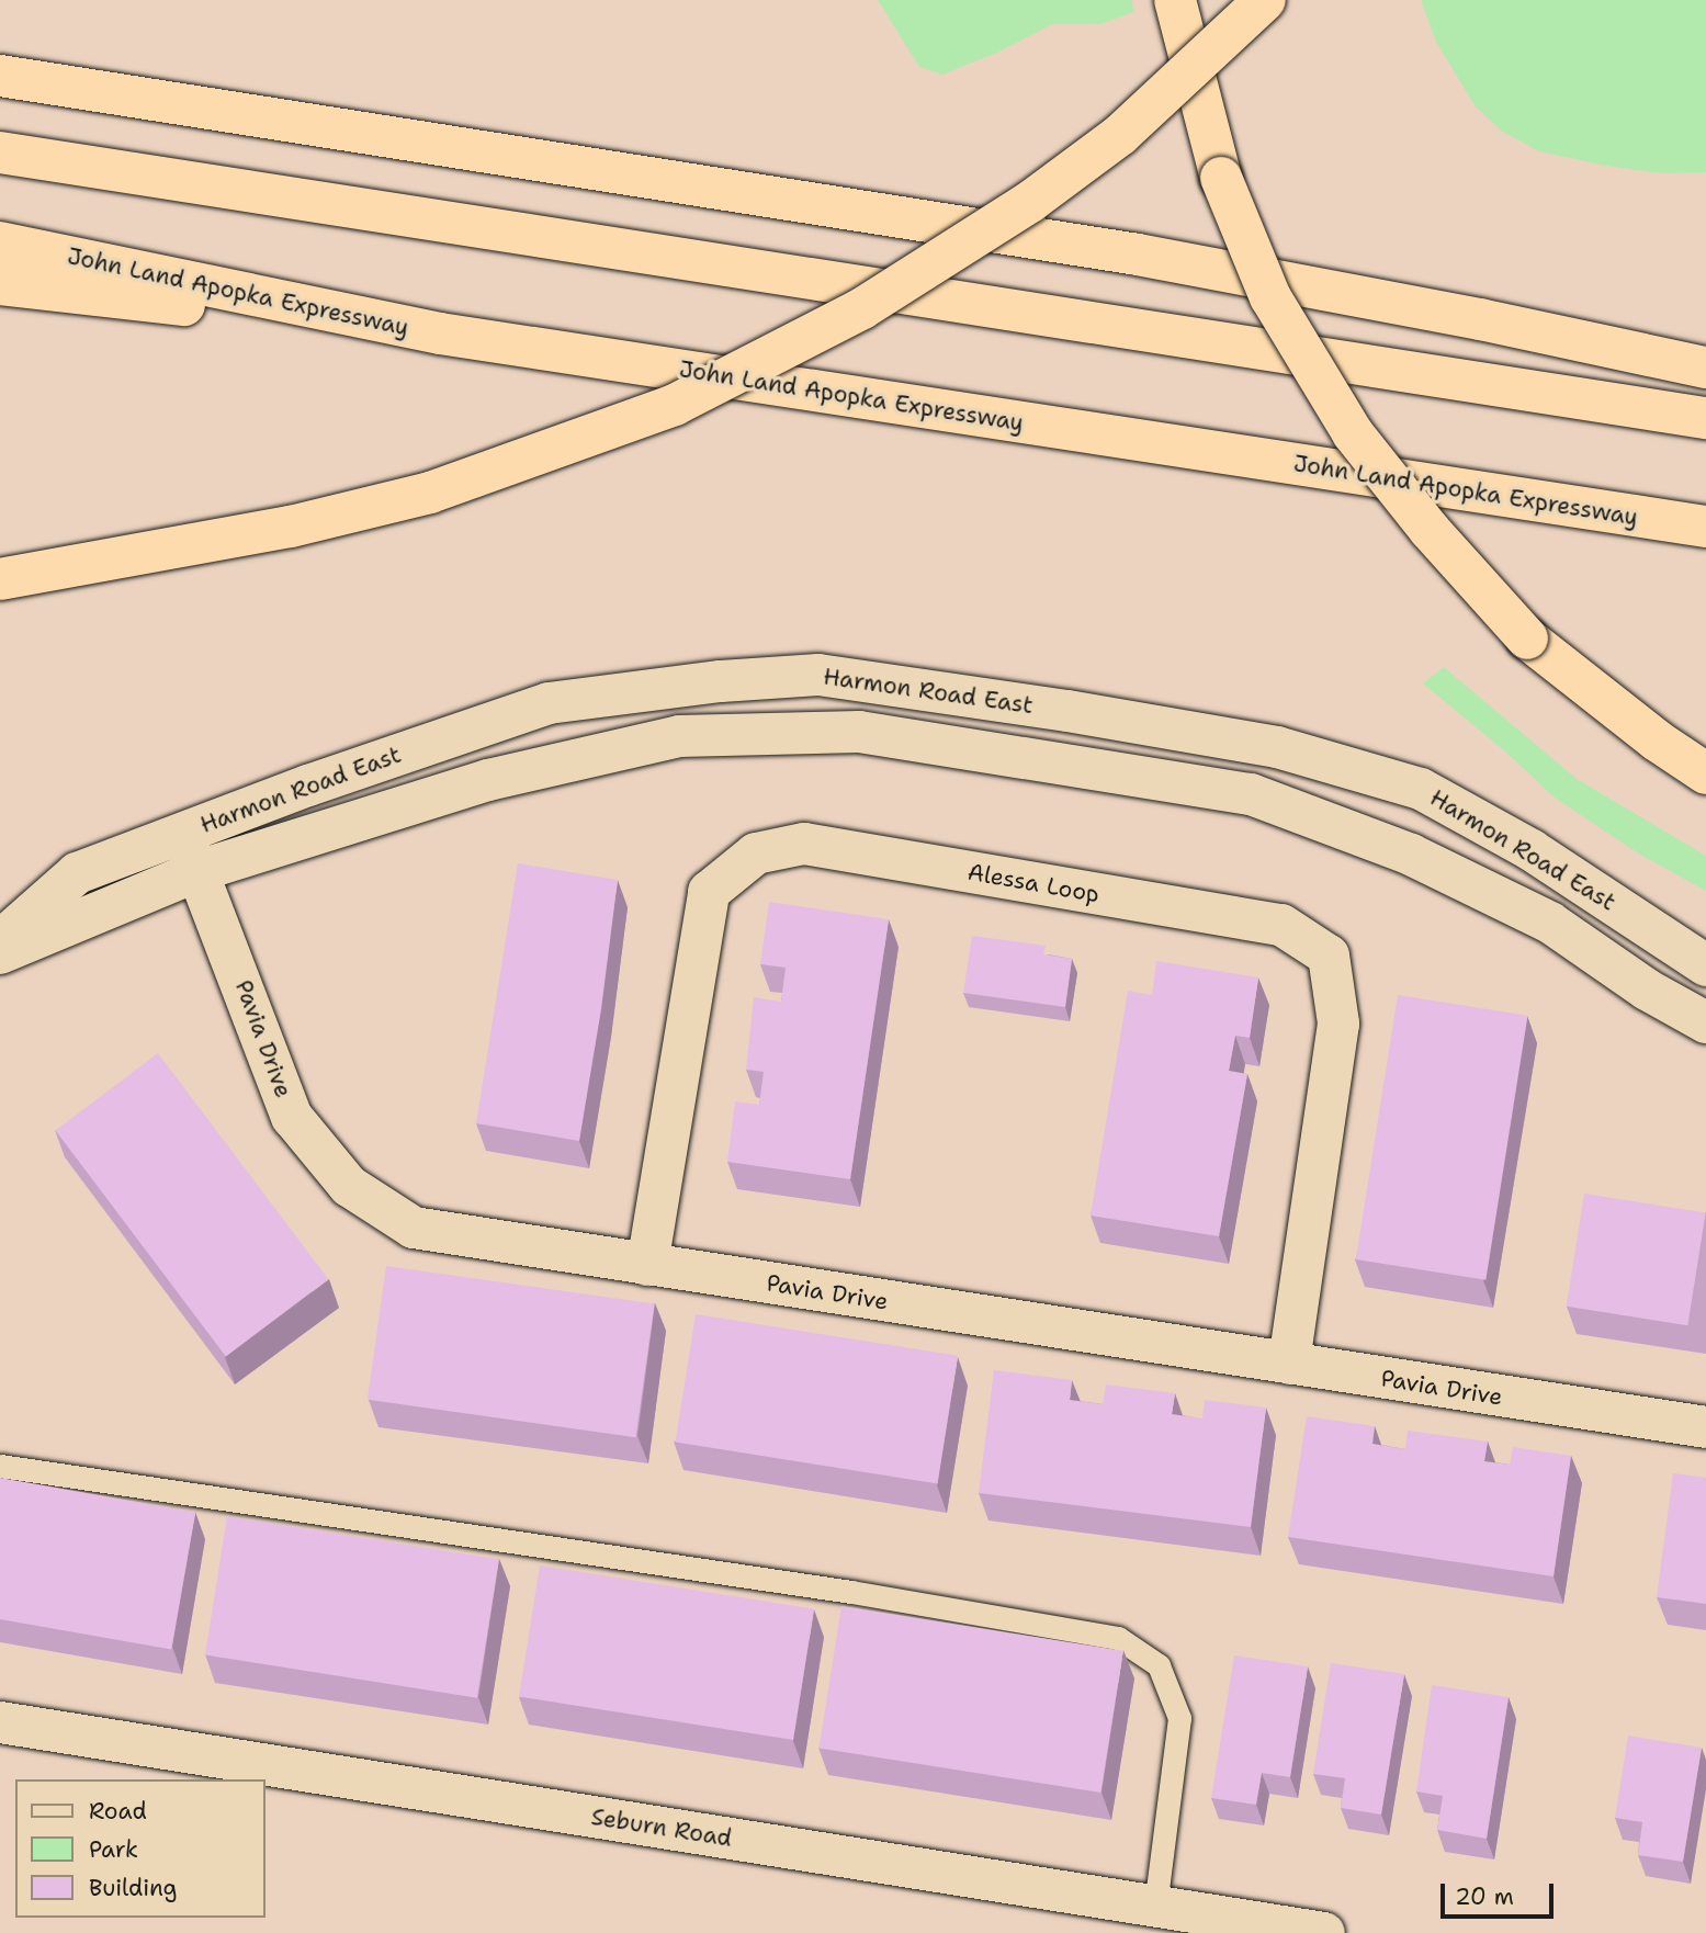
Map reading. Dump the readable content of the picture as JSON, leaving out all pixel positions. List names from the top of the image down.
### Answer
{
  "streets": {
    "highway": ["John Land Apopka Expressway"],
    "street": [
      "Harmon Road East",
      "Alessa Loop",
      "Pavia Drive",
      "Seburn Road"
    ]
  },
  "crossings": [
    ["Harmon Road East", "Pavia Drive"],
    ["Alessa Loop", "Pavia Drive"]
  ],
  "legend": ["Road", "Park", "Building"],
  "scale_bar": "20 m"
}
